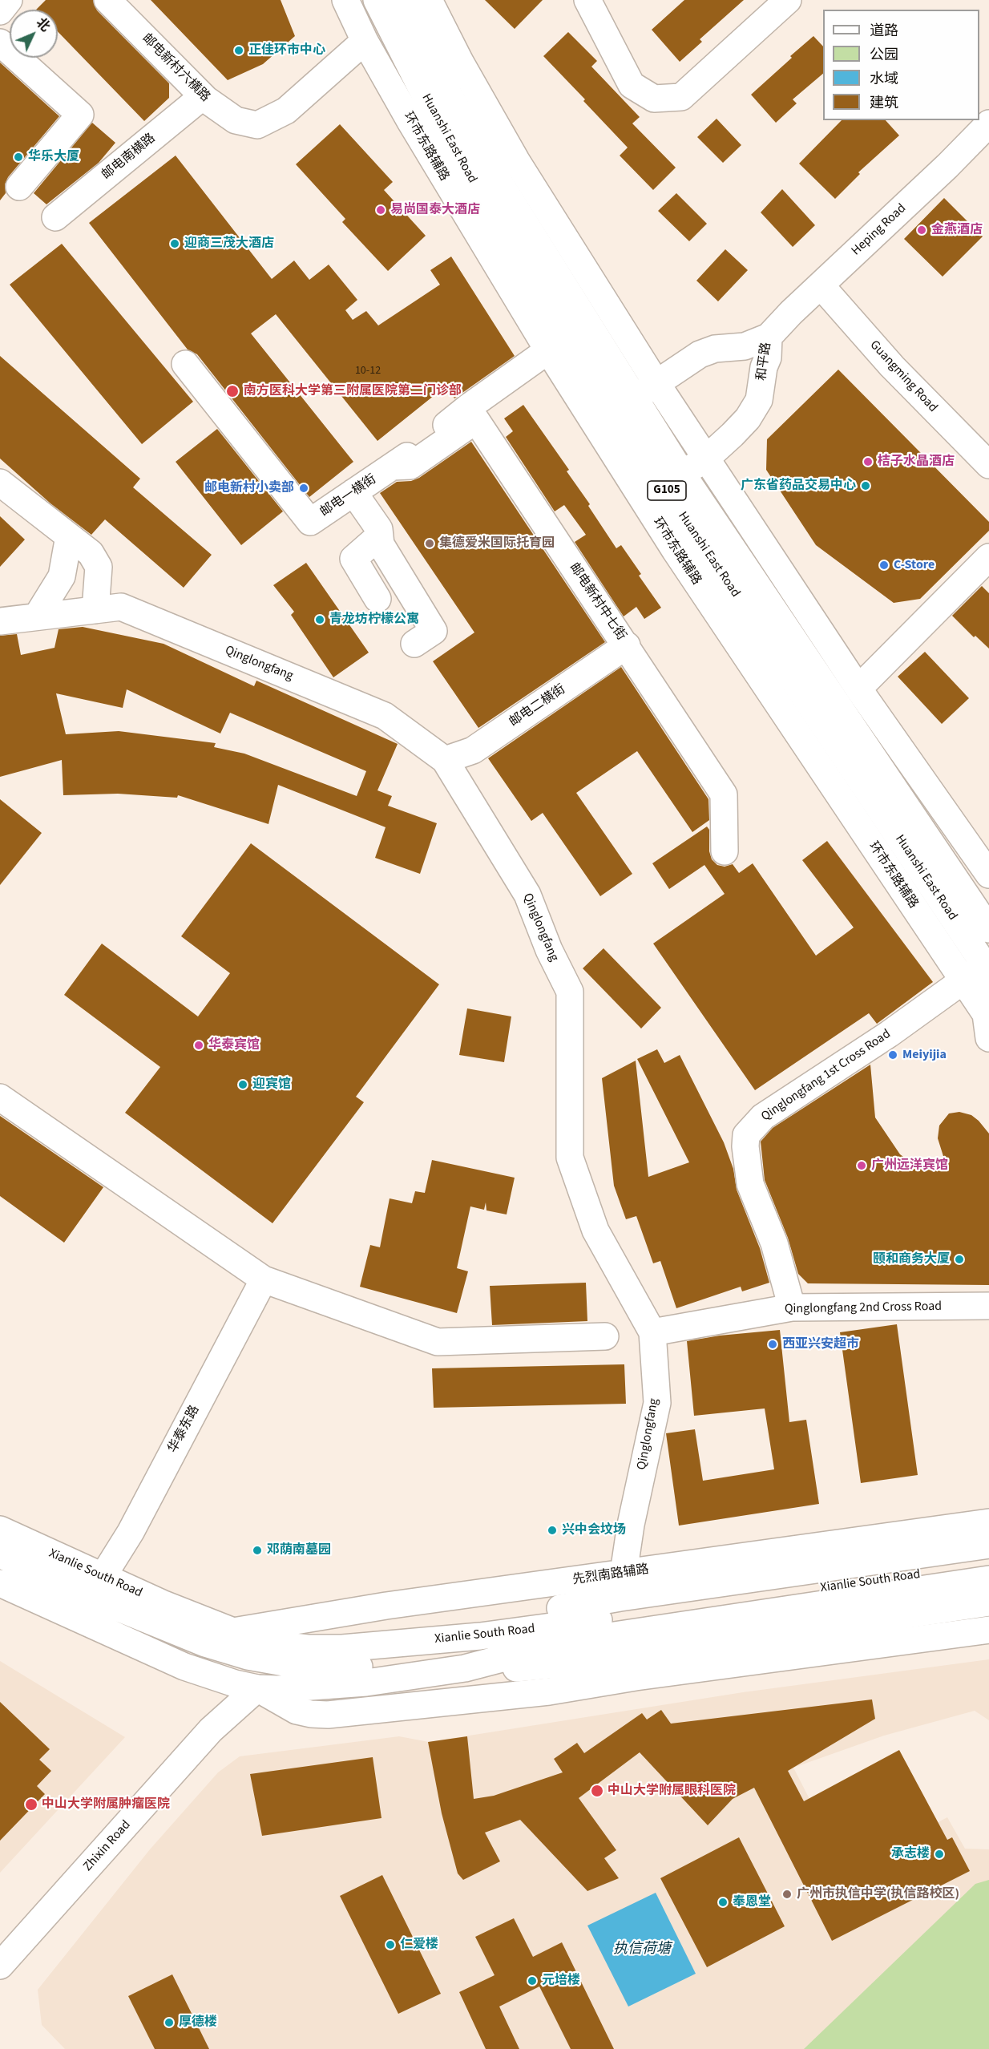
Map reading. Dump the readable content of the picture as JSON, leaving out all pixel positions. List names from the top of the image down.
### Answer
{
  "streets": {
    "main road": [
      "邮电新村六横路",
      "Huanshi East Road",
      "环市东路辅路",
      "邮电南横路",
      "Heping Road",
      "和平路",
      "Guangming Road",
      "G105",
      "邮电一横街",
      "邮电新村中七街",
      "Qinglongfang",
      "邮电二横街",
      "Qinglongfang 1st Cross Road",
      "Qinglongfang 2nd Cross Road",
      "华泰东路",
      "Xianlie South Road",
      "先烈南路辅路",
      "Zhixin Road"
    ]
  },
  "crossings": [
    ["邮电新村六横路", "环市东路辅路"],
    ["邮电新村六横路", "邮电南横路"],
    ["Huanshi East Road", "和平路"],
    ["Huanshi East Road", "Qinglongfang 1st Cross Road"],
    ["环市东路辅路", "邮电一横街"],
    ["环市东路辅路", "Qinglongfang 1st Cross Road"],
    ["Heping Road", "和平路"],
    ["Heping Road", "Guangming Road"],
    ["邮电一横街", "邮电新村中七街"],
    ["邮电新村中七街", "邮电二横街"],
    ["Qinglongfang", "邮电二横街"],
    ["Qinglongfang", "Qinglongfang 2nd Cross Road"],
    ["Qinglongfang", "先烈南路辅路"],
    ["Qinglongfang 1st Cross Road", "Qinglongfang 2nd Cross Road"],
    ["华泰东路", "Xianlie South Road"],
    ["Xianlie South Road", "先烈南路辅路"],
    ["Xianlie South Road", "Zhixin Road"]
  ],
  "water": ["执信荷塘"],
  "places": [
    "正佳环市中心",
    "华乐大厦",
    "易尚国泰大酒店",
    "金燕酒店",
    "迎商三茂大酒店",
    "南方医科大学第三附属医院第二门诊部",
    "桔子水晶酒店",
    "广东省药品交易中心",
    "邮电新村小卖部",
    "集德爱米国际托育园",
    "C-Store",
    "青龙坊柠檬公寓",
    "华泰宾馆",
    "Meiyijia",
    "迎宾馆",
    "广州远洋宾馆",
    "颐和商务大厦",
    "西亚兴安超市",
    "兴中会坟场",
    "邓荫南墓园",
    "中山大学附属眼科医院",
    "中山大学附属肿瘤医院",
    "承志楼",
    "广州市执信中学(执信路校区)",
    "奉恩堂",
    "仁爱楼",
    "元培楼",
    "厚德楼"
  ],
  "house_numbers": ["10-12"],
  "legend": [
    "道路",
    "公园",
    "水域",
    "建筑"
  ],
  "north": "top right"
}
